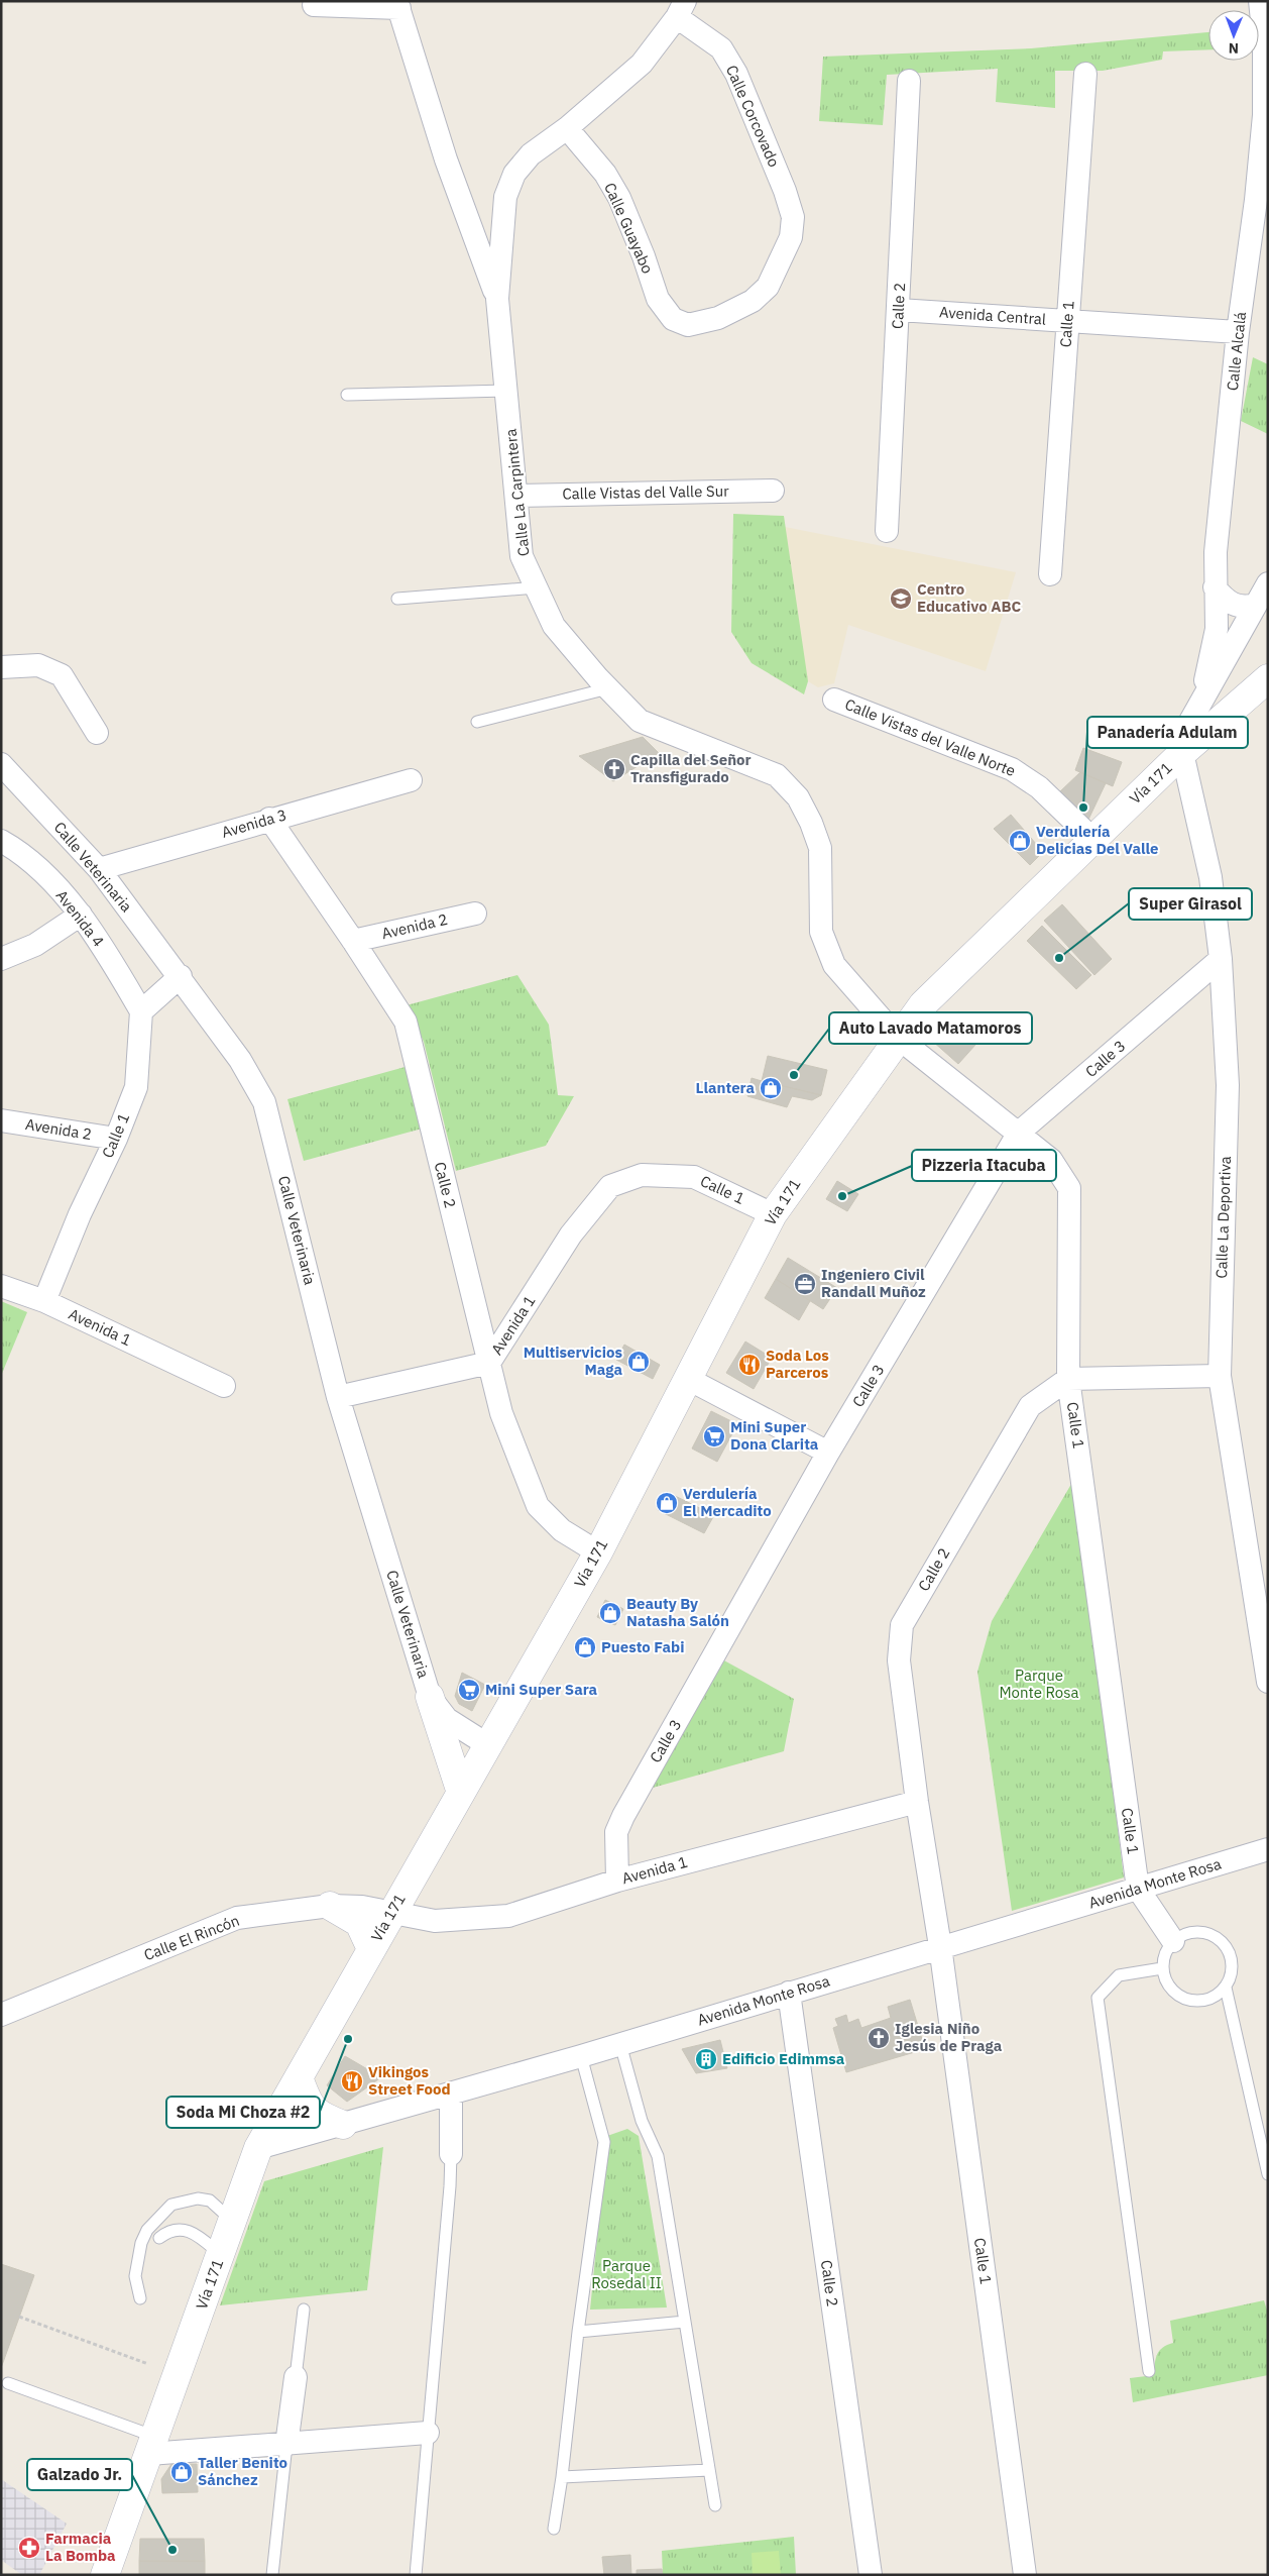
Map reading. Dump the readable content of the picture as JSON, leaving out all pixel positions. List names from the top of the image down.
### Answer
{
  "streets": {
    "main road": ["Vía 171"],
    "street": [
      "Calle Corcovado",
      "Calle Guayabo",
      "Calle 2",
      "Avenida Central",
      "Calle 1",
      "Calle Alcalá",
      "Calle La Carpintera",
      "Calle Vistas del Valle Sur",
      "Calle Vistas del Valle Norte",
      "Avenida 3",
      "Calle Veterinaria",
      "Avenida 4",
      "Avenida 2",
      "Calle 3",
      "Calle La Deportiva",
      "Avenida 1",
      "Avenida Monte Rosa",
      "Calle El Rincón"
    ]
  },
  "crossings": [
    ["Calle Corcovado", "Calle Guayabo"],
    ["Calle Corcovado", "Calle La Carpintera"],
    ["Calle Guayabo", "Calle La Carpintera"],
    ["Calle 2", "Avenida Central"],
    ["Calle 2", "Calle 1"],
    ["Calle 2", "Vía 171"],
    ["Calle 2", "Avenida 3"],
    ["Calle 2", "Avenida 2"],
    ["Calle 2", "Avenida 1"],
    ["Calle 2", "Avenida Monte Rosa"],
    ["Avenida Central", "Calle 1"],
    ["Avenida Central", "Calle Alcalá"],
    ["Calle 1", "Calle La Carpintera"],
    ["Calle 1", "Vía 171"],
    ["Calle 1", "Avenida 4"],
    ["Calle 1", "Avenida 2"],
    ["Calle 1", "Calle 3"],
    ["Calle 1", "Avenida 1"],
    ["Calle 1", "Avenida Monte Rosa"],
    ["Calle La Carpintera", "Calle Vistas del Valle Sur"],
    ["Calle La Carpintera", "Vía 171"],
    ["Calle Vistas del Valle Norte", "Vía 171"],
    ["Vía 171", "Calle Veterinaria"],
    ["Vía 171", "Calle La Deportiva"],
    ["Vía 171", "Avenida 1"],
    ["Vía 171", "Avenida Monte Rosa"],
    ["Vía 171", "Calle El Rincón"],
    ["Avenida 3", "Calle Veterinaria"],
    ["Calle Veterinaria", "Avenida 1"],
    ["Calle 3", "Calle La Deportiva"],
    ["Calle 3", "Avenida 1"],
    ["Avenida 1", "Calle El Rincón"]
  ],
  "parks": ["Parque Monte Rosa", "Parque Rosedal II"],
  "places": {
    "school or university": ["Centro Educativo ABC"],
    "church": ["Capilla del Señor Transfigurado", "Iglesia Niño Jesús de Praga"],
    "other": [
      "Panadería Adulam",
      "Super Girasol",
      "Auto Lavado Matamoros",
      "Pizzeria Itacuba",
      "Soda Mi Choza #2",
      "Galzado Jr."
    ],
    "shop": [
      "Verdulería Delicias Del Valle",
      "Llantera",
      "Multiservicios Maga",
      "Verdulería El Mercadito",
      "Beauty By Natasha Salón",
      "Puesto Fabi",
      "Taller Benito Sánchez"
    ],
    "office": ["Ingeniero Civil Randall Muñoz"],
    "restaurant": ["Soda Los Parceros", "Vikingos Street Food"],
    "supermarket": ["Mini Super Dona Clarita", "Mini Super Sara"],
    "building": ["Edificio Edimmsa"],
    "pharmacy": ["Farmacia La Bomba"]
  },
  "north": "bottom"
}
